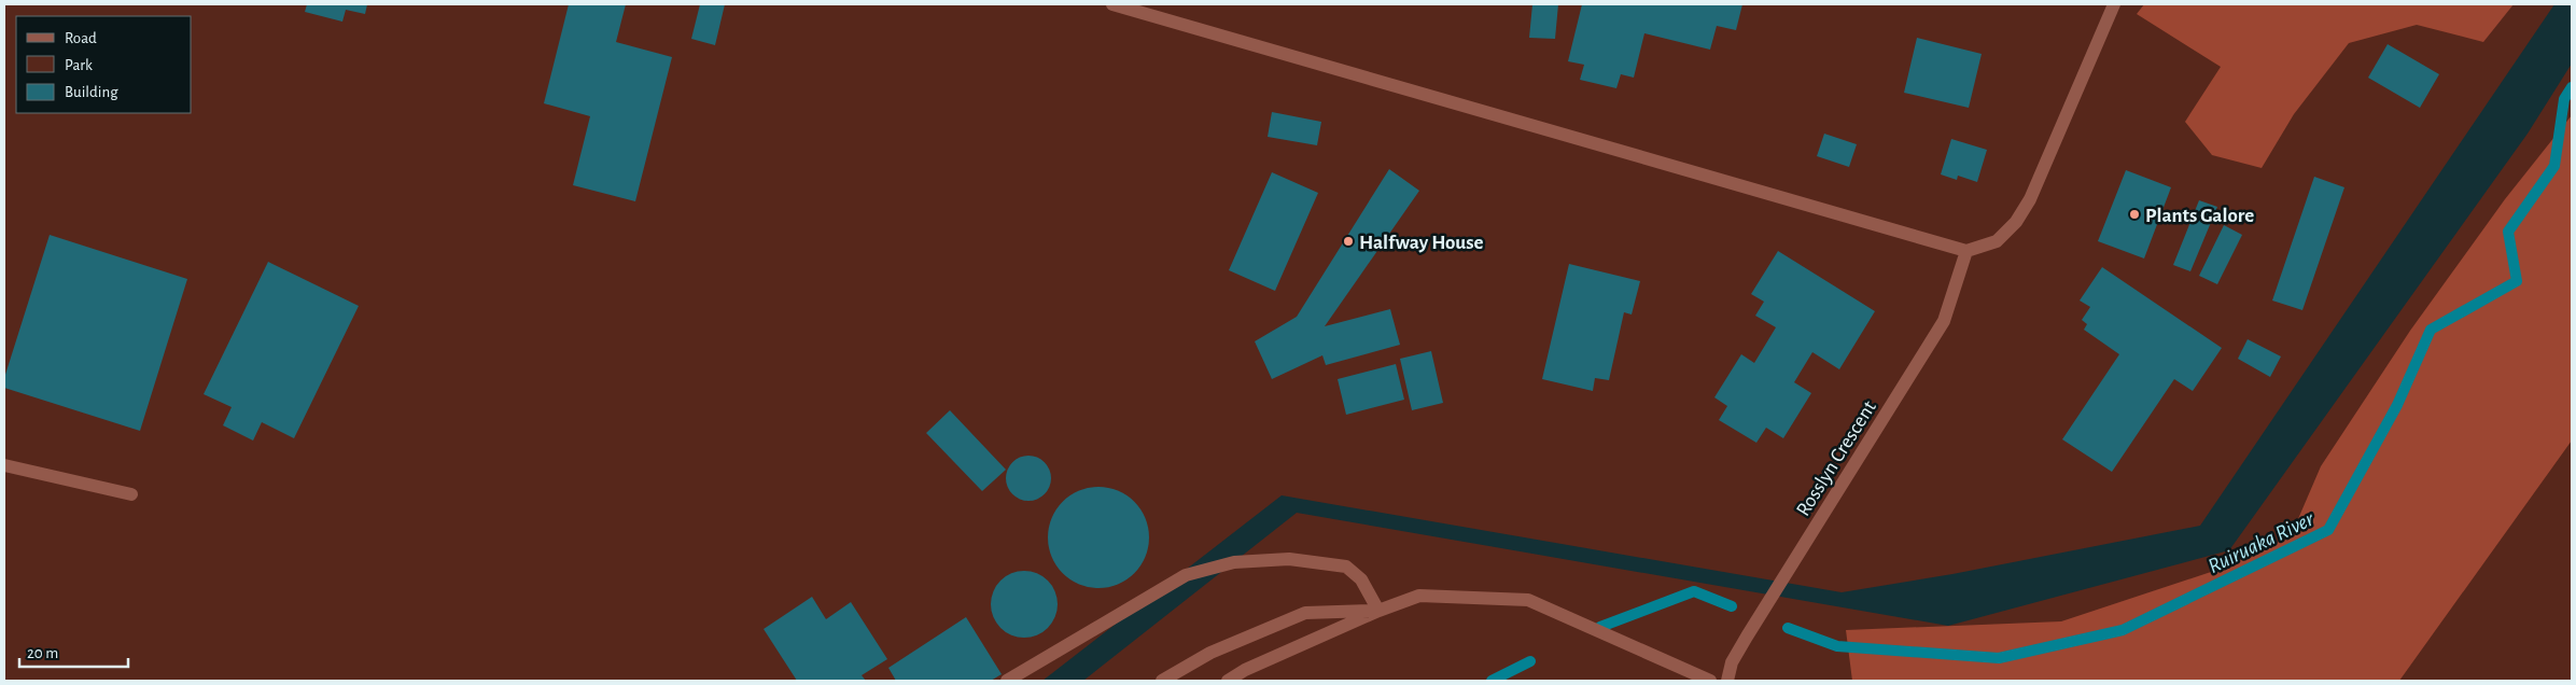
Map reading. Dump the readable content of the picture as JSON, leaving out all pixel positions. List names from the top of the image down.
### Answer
{
  "streets": {
    "street": ["Rosslyn Crescent"]
  },
  "water": ["Ruiruaka River"],
  "places": ["Plants Galore", "Halfway House"],
  "legend": ["Road", "Park", "Building"],
  "scale_bar": "20 m"
}
